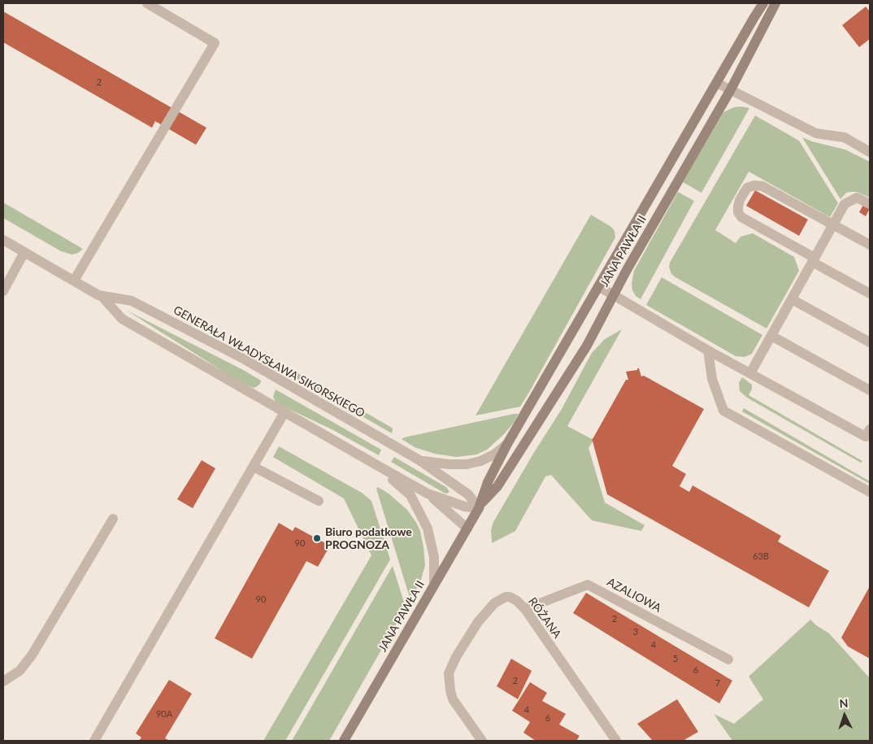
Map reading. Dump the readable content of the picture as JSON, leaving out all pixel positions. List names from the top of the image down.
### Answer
{
  "streets": {
    "main road": ["JANA PAWŁA II"],
    "street": ["GENERAŁA WŁADYSŁAWA SIKORSKIEGO", "AZALIOWA", "RÓŻANA"]
  },
  "crossings": [
    ["JANA PAWŁA II", "GENERAŁA WŁADYSŁAWA SIKORSKIEGO"],
    ["AZALIOWA", "RÓŻANA"]
  ],
  "places": ["Biuro podatkowe PROGNOZA"],
  "house_numbers": [
    "2",
    "90",
    "63B",
    "90",
    "2",
    "3",
    "4",
    "5",
    "6",
    "2",
    "7",
    "4",
    "90A",
    "6"
  ],
  "north": "top"
}
